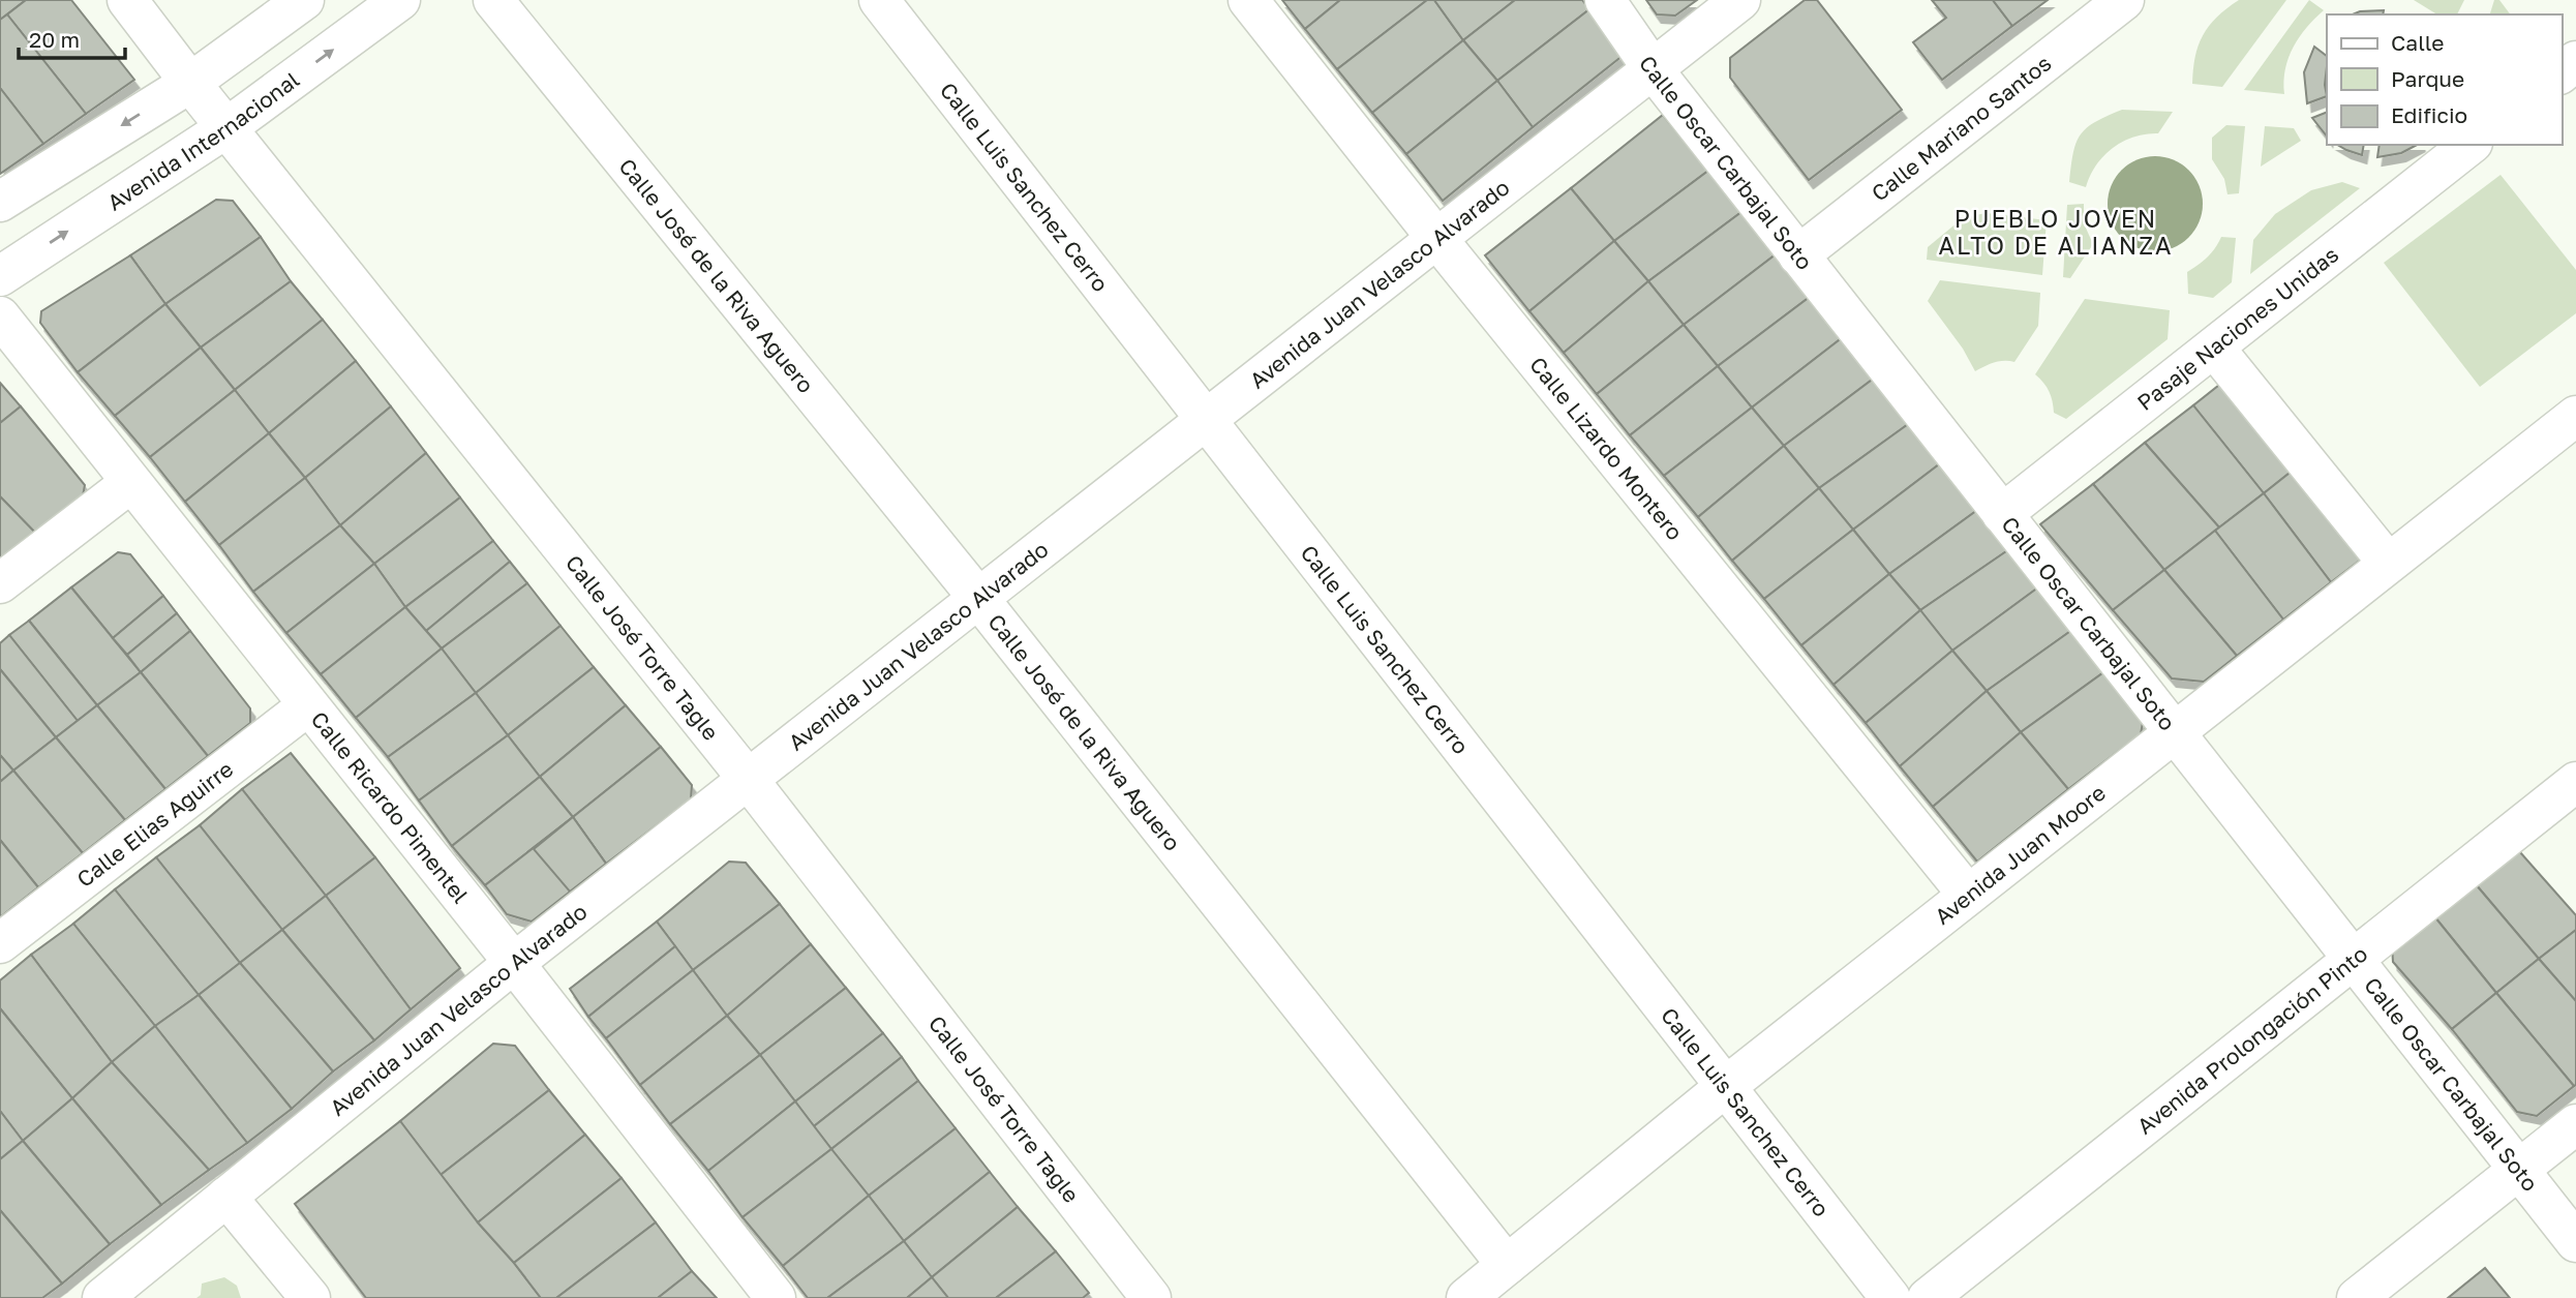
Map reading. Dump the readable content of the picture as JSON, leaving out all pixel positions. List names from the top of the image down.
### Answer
{
  "streets": {
    "street": [
      "Calle Mariano Santos",
      "Avenida Internacional",
      "Calle Oscar Carbajal Soto",
      "Calle Luis Sanchez Cerro",
      "Calle José de la Riva Aguero",
      "Avenida Juan Velasco Alvarado",
      "Pasaje Naciones Unidas",
      "Calle Lizardo Montero",
      "Calle José Torre Tagle",
      "Calle Ricardo Pimentel",
      "Calle Elias Aguirre",
      "Avenida Juan Moore",
      "Avenida Prolongación Pinto"
    ]
  },
  "crossings": [
    ["Calle Mariano Santos", "Calle Oscar Carbajal Soto"],
    ["Avenida Internacional", "Calle José Torre Tagle"],
    ["Calle Oscar Carbajal Soto", "Avenida Juan Velasco Alvarado"],
    ["Calle Oscar Carbajal Soto", "Pasaje Naciones Unidas"],
    ["Calle Oscar Carbajal Soto", "Avenida Juan Moore"],
    ["Calle Oscar Carbajal Soto", "Avenida Prolongación Pinto"],
    ["Calle Luis Sanchez Cerro", "Avenida Juan Velasco Alvarado"],
    ["Calle Luis Sanchez Cerro", "Avenida Juan Moore"],
    ["Calle José de la Riva Aguero", "Avenida Juan Velasco Alvarado"],
    ["Calle José de la Riva Aguero", "Avenida Juan Moore"],
    ["Avenida Juan Velasco Alvarado", "Calle Lizardo Montero"],
    ["Avenida Juan Velasco Alvarado", "Calle José Torre Tagle"],
    ["Avenida Juan Velasco Alvarado", "Calle Ricardo Pimentel"],
    ["Calle Lizardo Montero", "Avenida Juan Moore"],
    ["Calle Ricardo Pimentel", "Calle Elias Aguirre"]
  ],
  "districts": ["PUEBLO JOVEN ALTO DE ALIANZA"],
  "legend": ["Calle", "Parque", "Edificio"],
  "scale_bar": "20 m"
}
